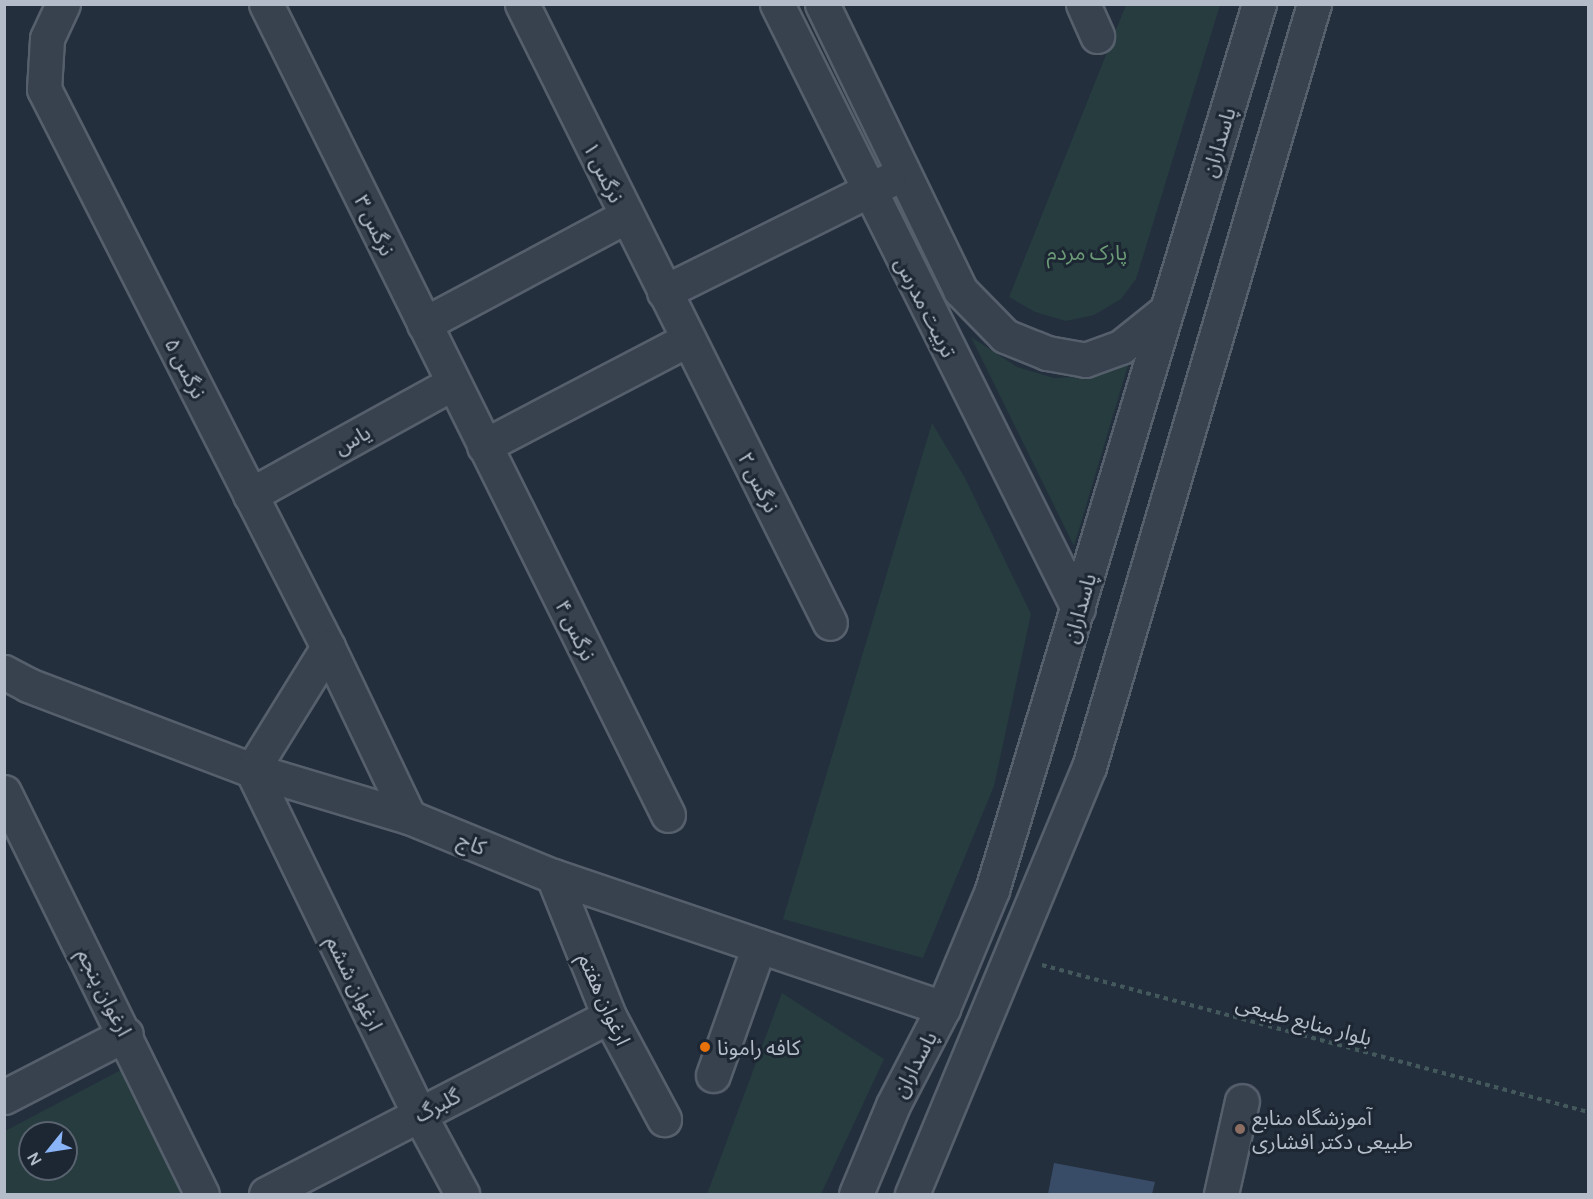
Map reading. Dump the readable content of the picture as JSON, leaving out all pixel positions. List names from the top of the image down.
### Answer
{
  "streets": {
    "street": [
      "پاسداران",
      "نرگس ۱",
      "نرگس ۳",
      "تربیت مدرس",
      "۵ نرگس",
      "یاس",
      "نرگس ۲",
      "نرگس ۴",
      "کاج",
      "ارغوان ششم",
      "ارغوان پنجم",
      "ارغوان هفتم",
      "گلبرگ"
    ],
    "path": ["بلوار منابع طبیعی"]
  },
  "crossings": [
    ["پاسداران", "تربیت مدرس"],
    ["پاسداران", "کاج"],
    ["نرگس ۱", "نرگس ۲"],
    ["نرگس ۳", "یاس"],
    ["نرگس ۳", "نرگس ۴"],
    ["۵ نرگس", "یاس"],
    ["۵ نرگس", "کاج"],
    ["کاج", "ارغوان ششم"],
    ["کاج", "ارغوان هفتم"],
    ["ارغوان ششم", "گلبرگ"],
    ["ارغوان هفتم", "گلبرگ"]
  ],
  "parks": ["پارک مردم"],
  "places": ["کافه رامونا", "آموزشگاه منابع طبیعی دکتر افشاری"],
  "north": "bottom left"
}
